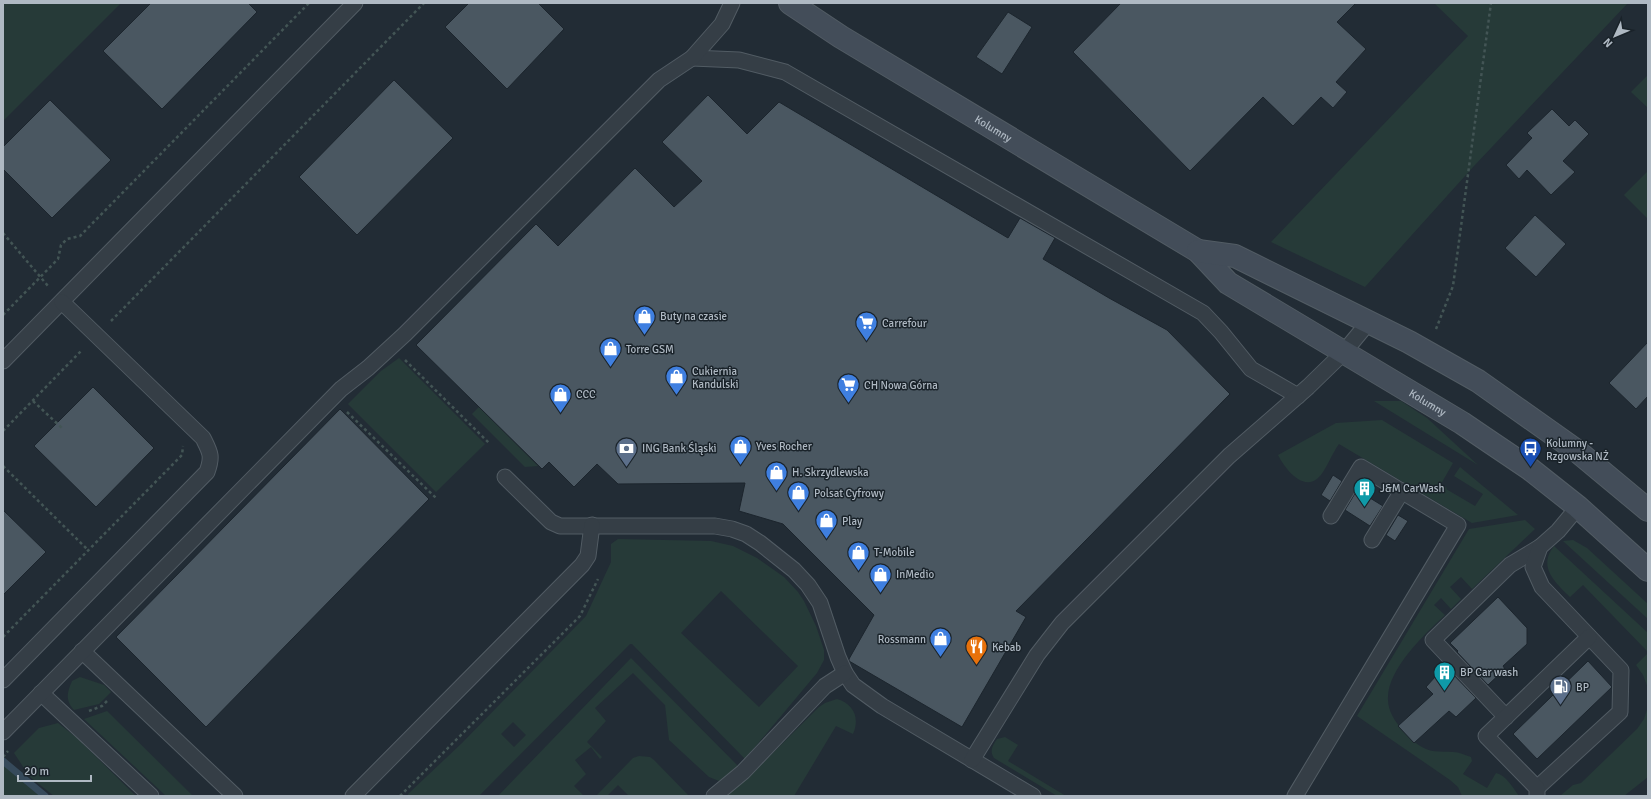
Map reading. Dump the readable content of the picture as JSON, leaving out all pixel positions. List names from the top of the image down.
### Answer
{
  "streets": {
    "street": ["Kolumny"]
  },
  "places": {
    "shop": [
      "Buty na czasie",
      "Torre GSM",
      "Cukiernia Kandulski",
      "CCC",
      "Yves Rocher",
      "H. Skrzydlewska",
      "Polsat Cyfrowy",
      "Play",
      "T-Mobile",
      "InMedio",
      "Rossmann"
    ],
    "supermarket": ["Carrefour", "CH Nowa Górna"],
    "bank": ["ING Bank Śląski"],
    "bus stop": ["Kolumny - Rzgowska NŻ"],
    "building": ["J&M CarWash", "BP Car wash"],
    "restaurant": ["Kebab"],
    "fuel station": ["BP"]
  },
  "scale_bar": "20 m",
  "north": "bottom left"
}
